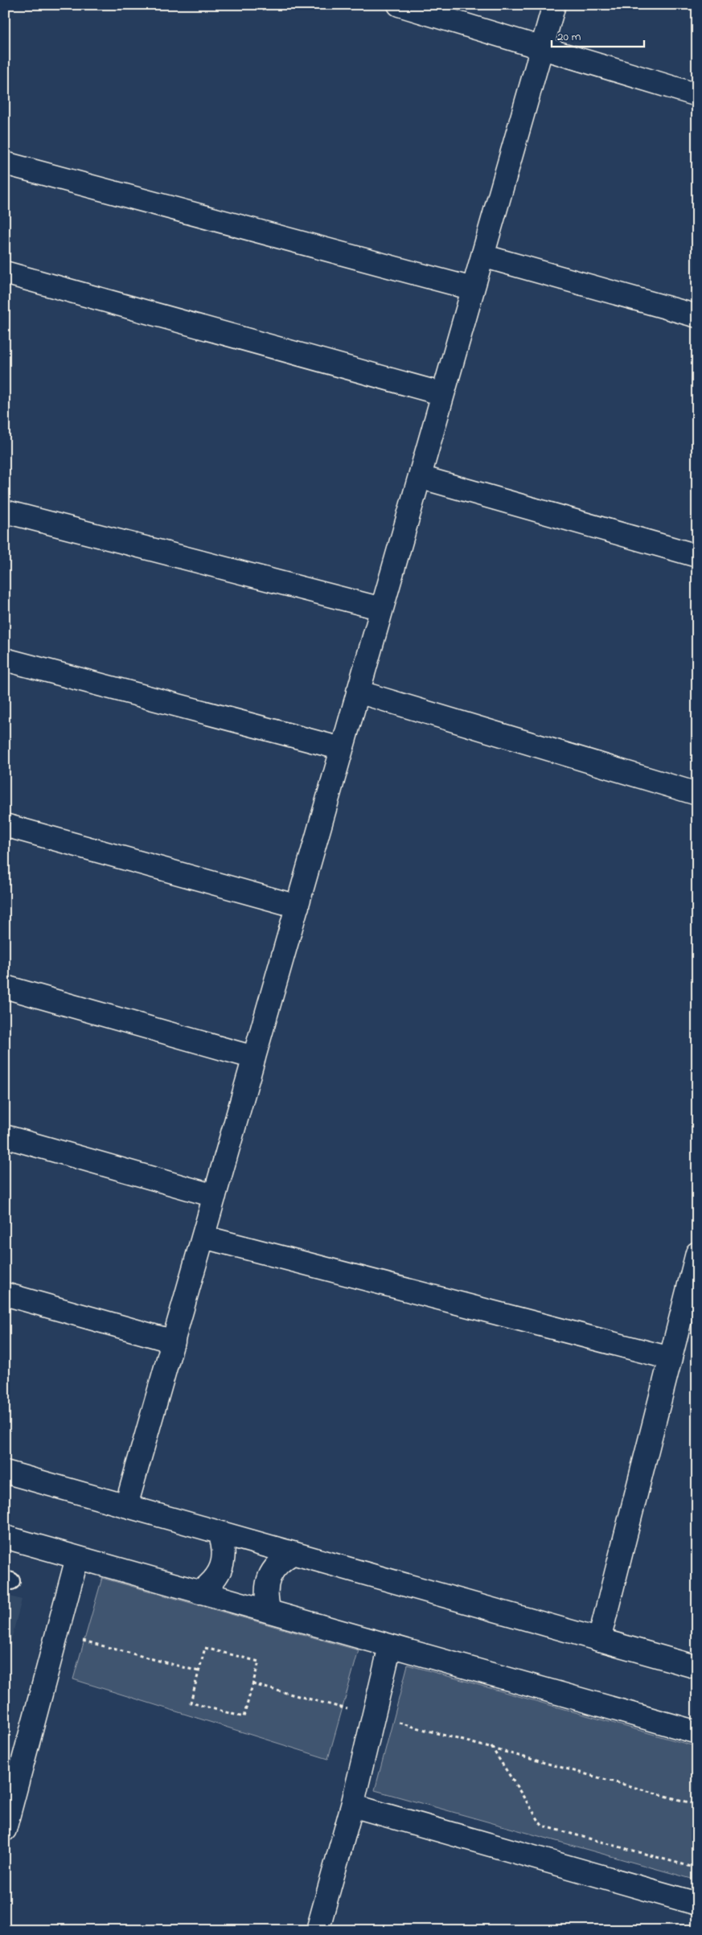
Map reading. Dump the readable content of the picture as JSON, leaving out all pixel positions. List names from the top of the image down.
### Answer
{
  "scale_bar": "20 m"
}
